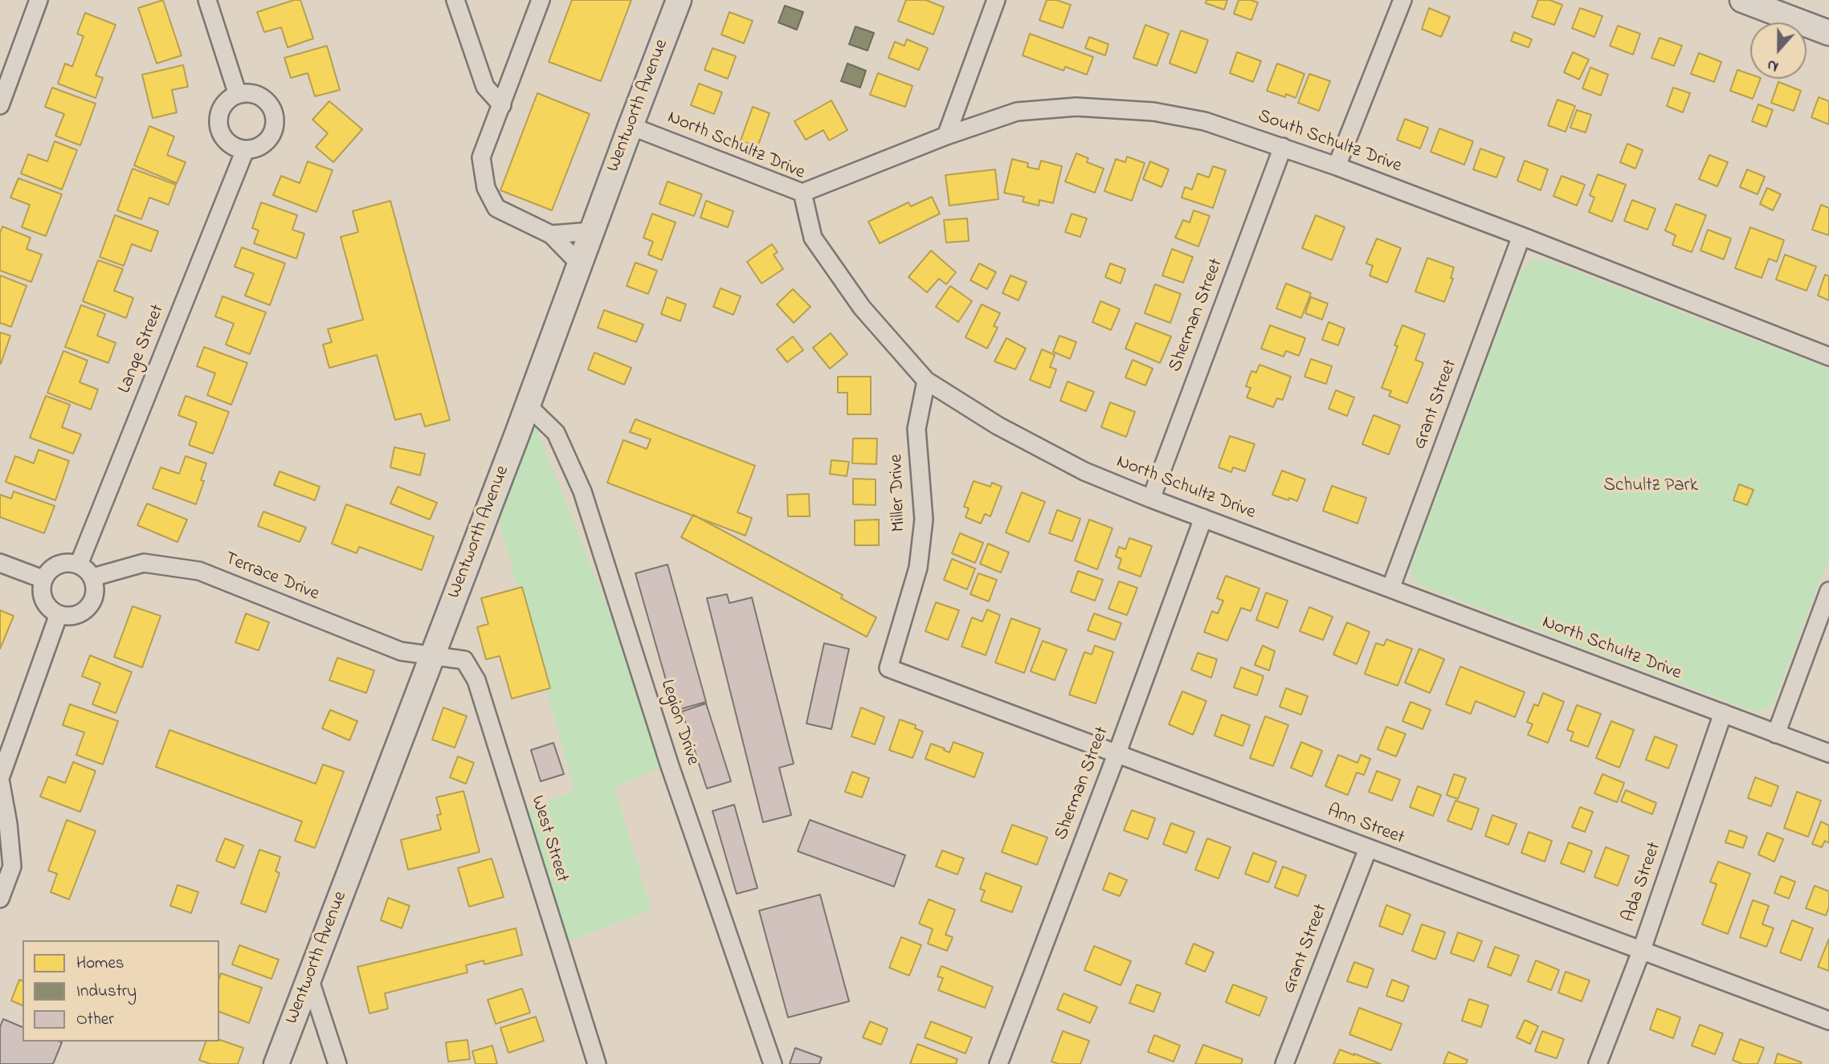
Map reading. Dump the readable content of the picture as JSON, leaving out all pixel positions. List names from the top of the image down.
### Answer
{
  "streets": {
    "street": [
      "Wentworth Avenue",
      "South Schultz Drive",
      "North Schultz Drive",
      "Sherman Street",
      "Lange Street",
      "Grant Street",
      "Miller Drive",
      "Terrace Drive",
      "Legion Drive",
      "Ann Street",
      "West Street",
      "Ada Street"
    ]
  },
  "crossings": [
    ["Wentworth Avenue", "North Schultz Drive"],
    ["Wentworth Avenue", "Terrace Drive"],
    ["Wentworth Avenue", "Legion Drive"],
    ["Wentworth Avenue", "West Street"],
    ["South Schultz Drive", "North Schultz Drive"],
    ["South Schultz Drive", "Sherman Street"],
    ["South Schultz Drive", "Grant Street"],
    ["North Schultz Drive", "Sherman Street"],
    ["North Schultz Drive", "Grant Street"],
    ["North Schultz Drive", "Miller Drive"],
    ["North Schultz Drive", "Ada Street"],
    ["Sherman Street", "Ann Street"],
    ["Lange Street", "Terrace Drive"],
    ["Grant Street", "Ann Street"],
    ["Miller Drive", "Ann Street"],
    ["Terrace Drive", "West Street"],
    ["Ann Street", "Ada Street"]
  ],
  "parks": ["Schultz Park"],
  "legend": ["Homes", "Industry", "Other"],
  "north": "bottom"
}
